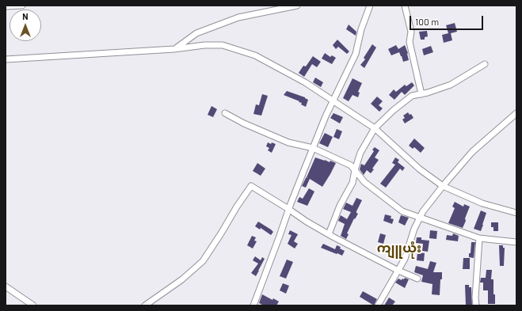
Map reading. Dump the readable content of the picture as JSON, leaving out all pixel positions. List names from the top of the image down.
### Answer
{
  "districts": ["ကျူယုံး"],
  "scale_bar": "100 m",
  "north": "top"
}
